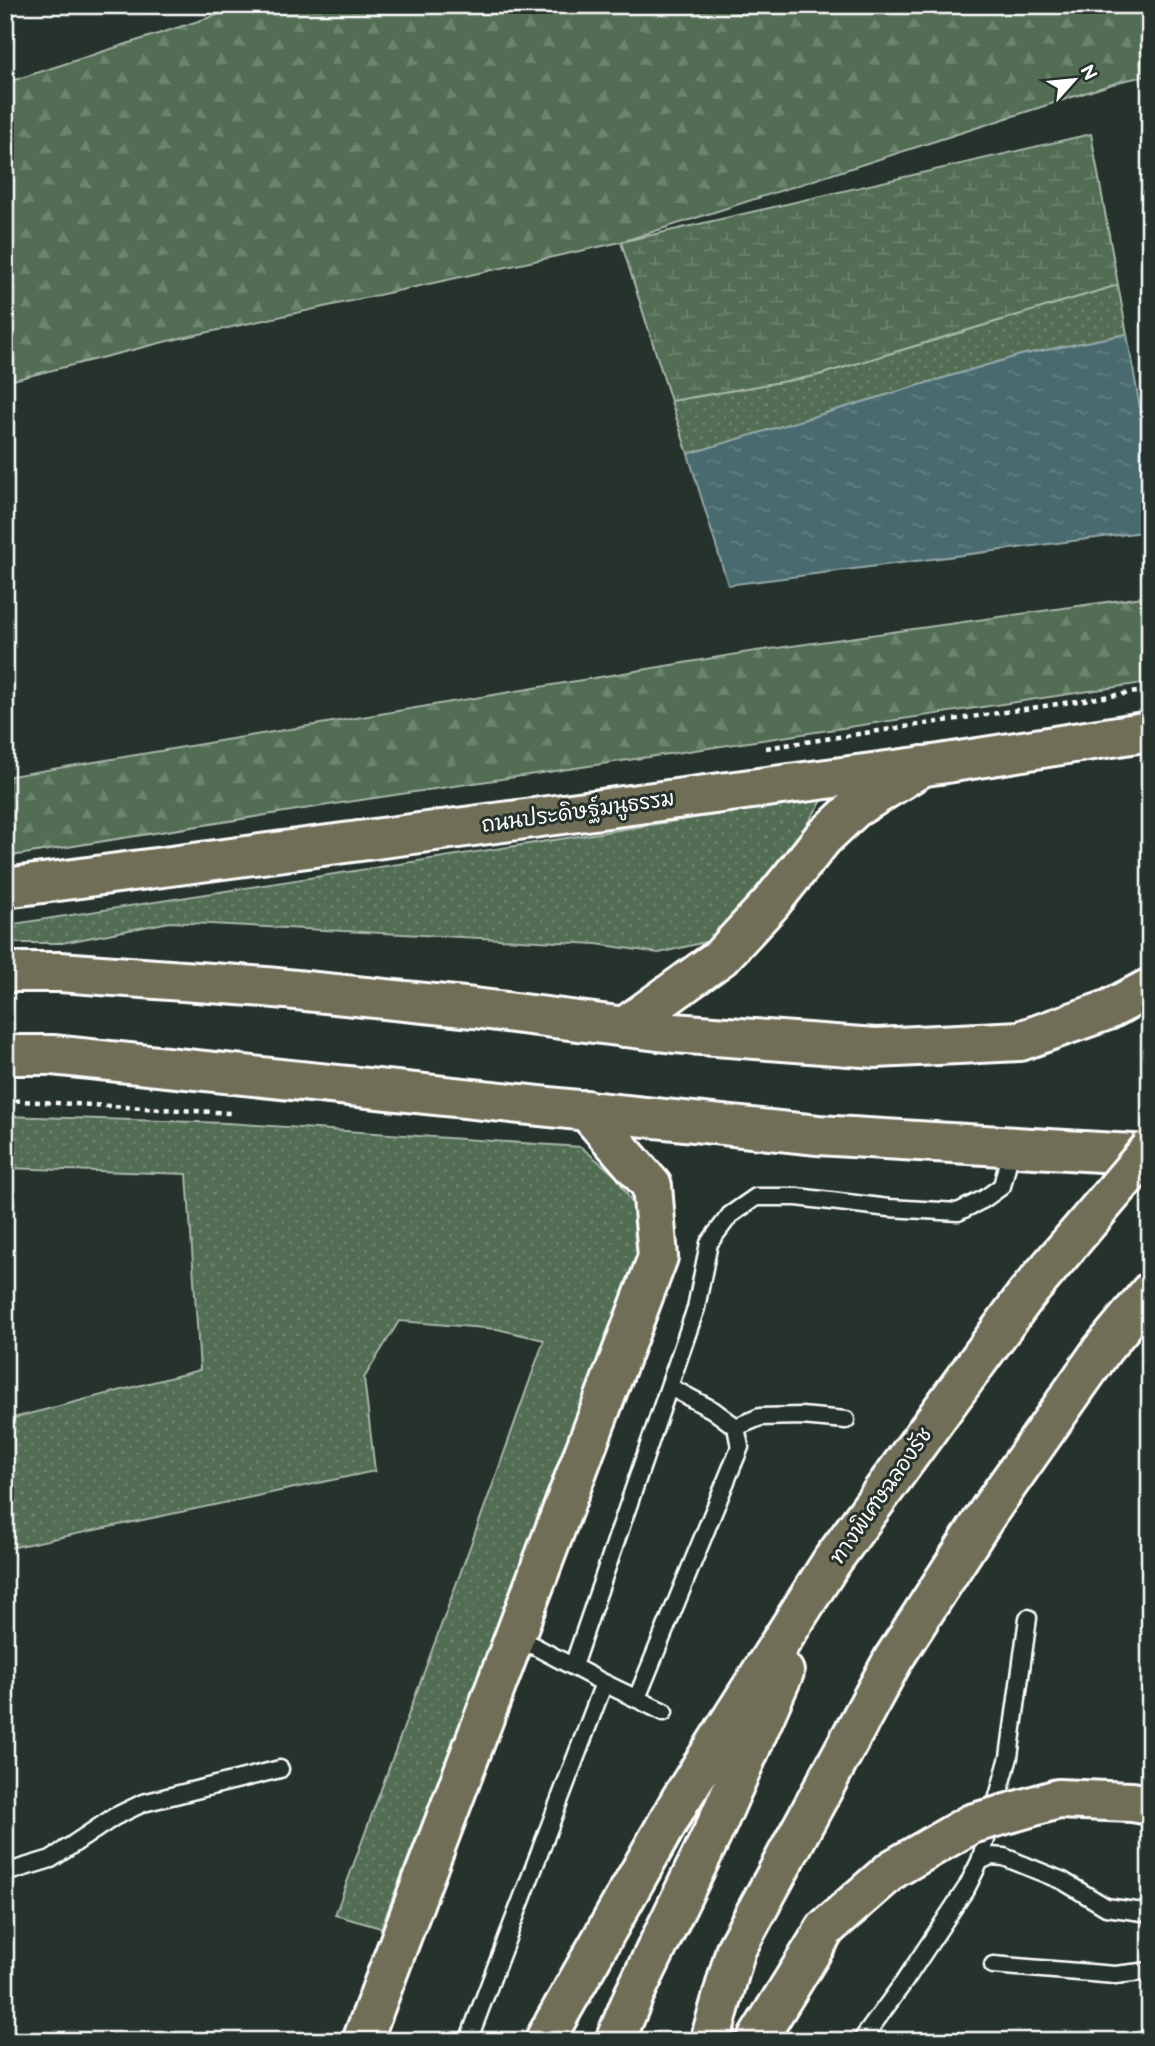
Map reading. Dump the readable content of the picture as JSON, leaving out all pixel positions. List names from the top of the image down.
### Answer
{
  "streets": {
    "main road": ["ถนนประดิษฐ์มนูธรรม", "ทางพิเศษฉลองรัช"]
  },
  "north": "top right"
}
